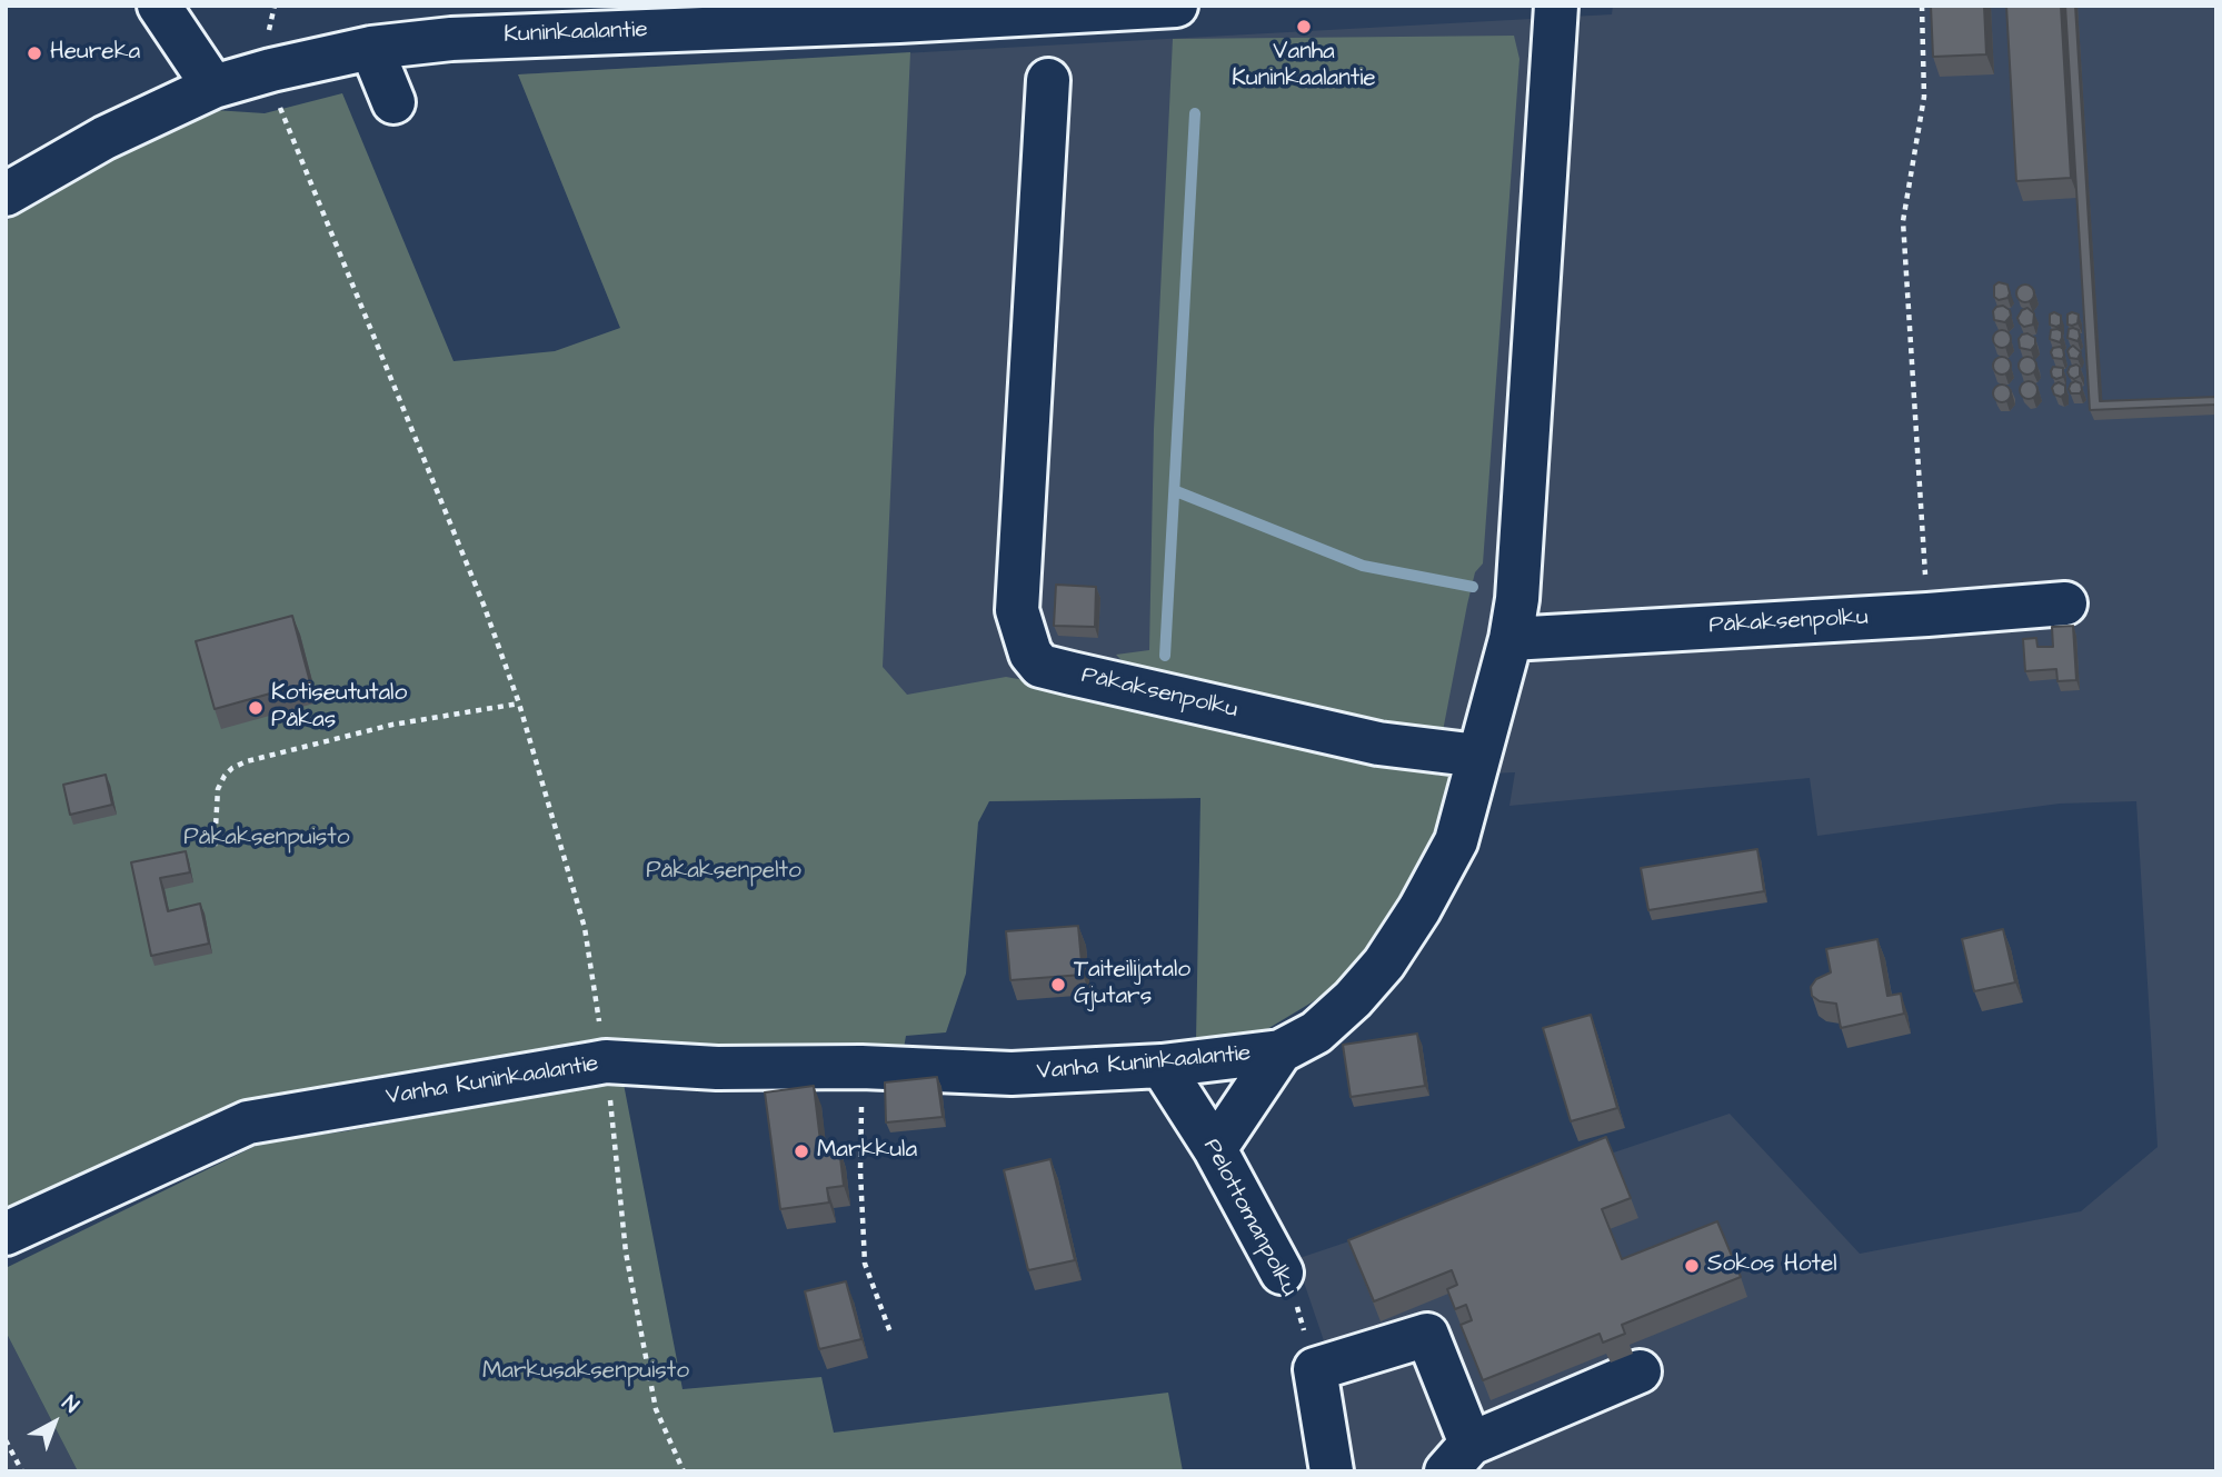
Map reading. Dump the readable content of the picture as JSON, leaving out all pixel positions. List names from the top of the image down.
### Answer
{
  "streets": {
    "street": [
      "Kuninkaalantie",
      "Påkaksenpolku",
      "Vanha Kuninkaalantie",
      "Pelottomanpolku"
    ]
  },
  "crossings": [
    ["Påkaksenpolku", "Vanha Kuninkaalantie"],
    ["Vanha Kuninkaalantie", "Pelottomanpolku"]
  ],
  "parks": ["Påkaksenpuisto", "Påkaksenpelto", "Markusaksenpuisto"],
  "places": [
    "Vanha Kuninkaalantie",
    "Heureka",
    "Kotiseututalo Påkas",
    "Taiteilijatalo Gjutars",
    "Markkula",
    "Sokos Hotel"
  ],
  "north": "top right"
}
